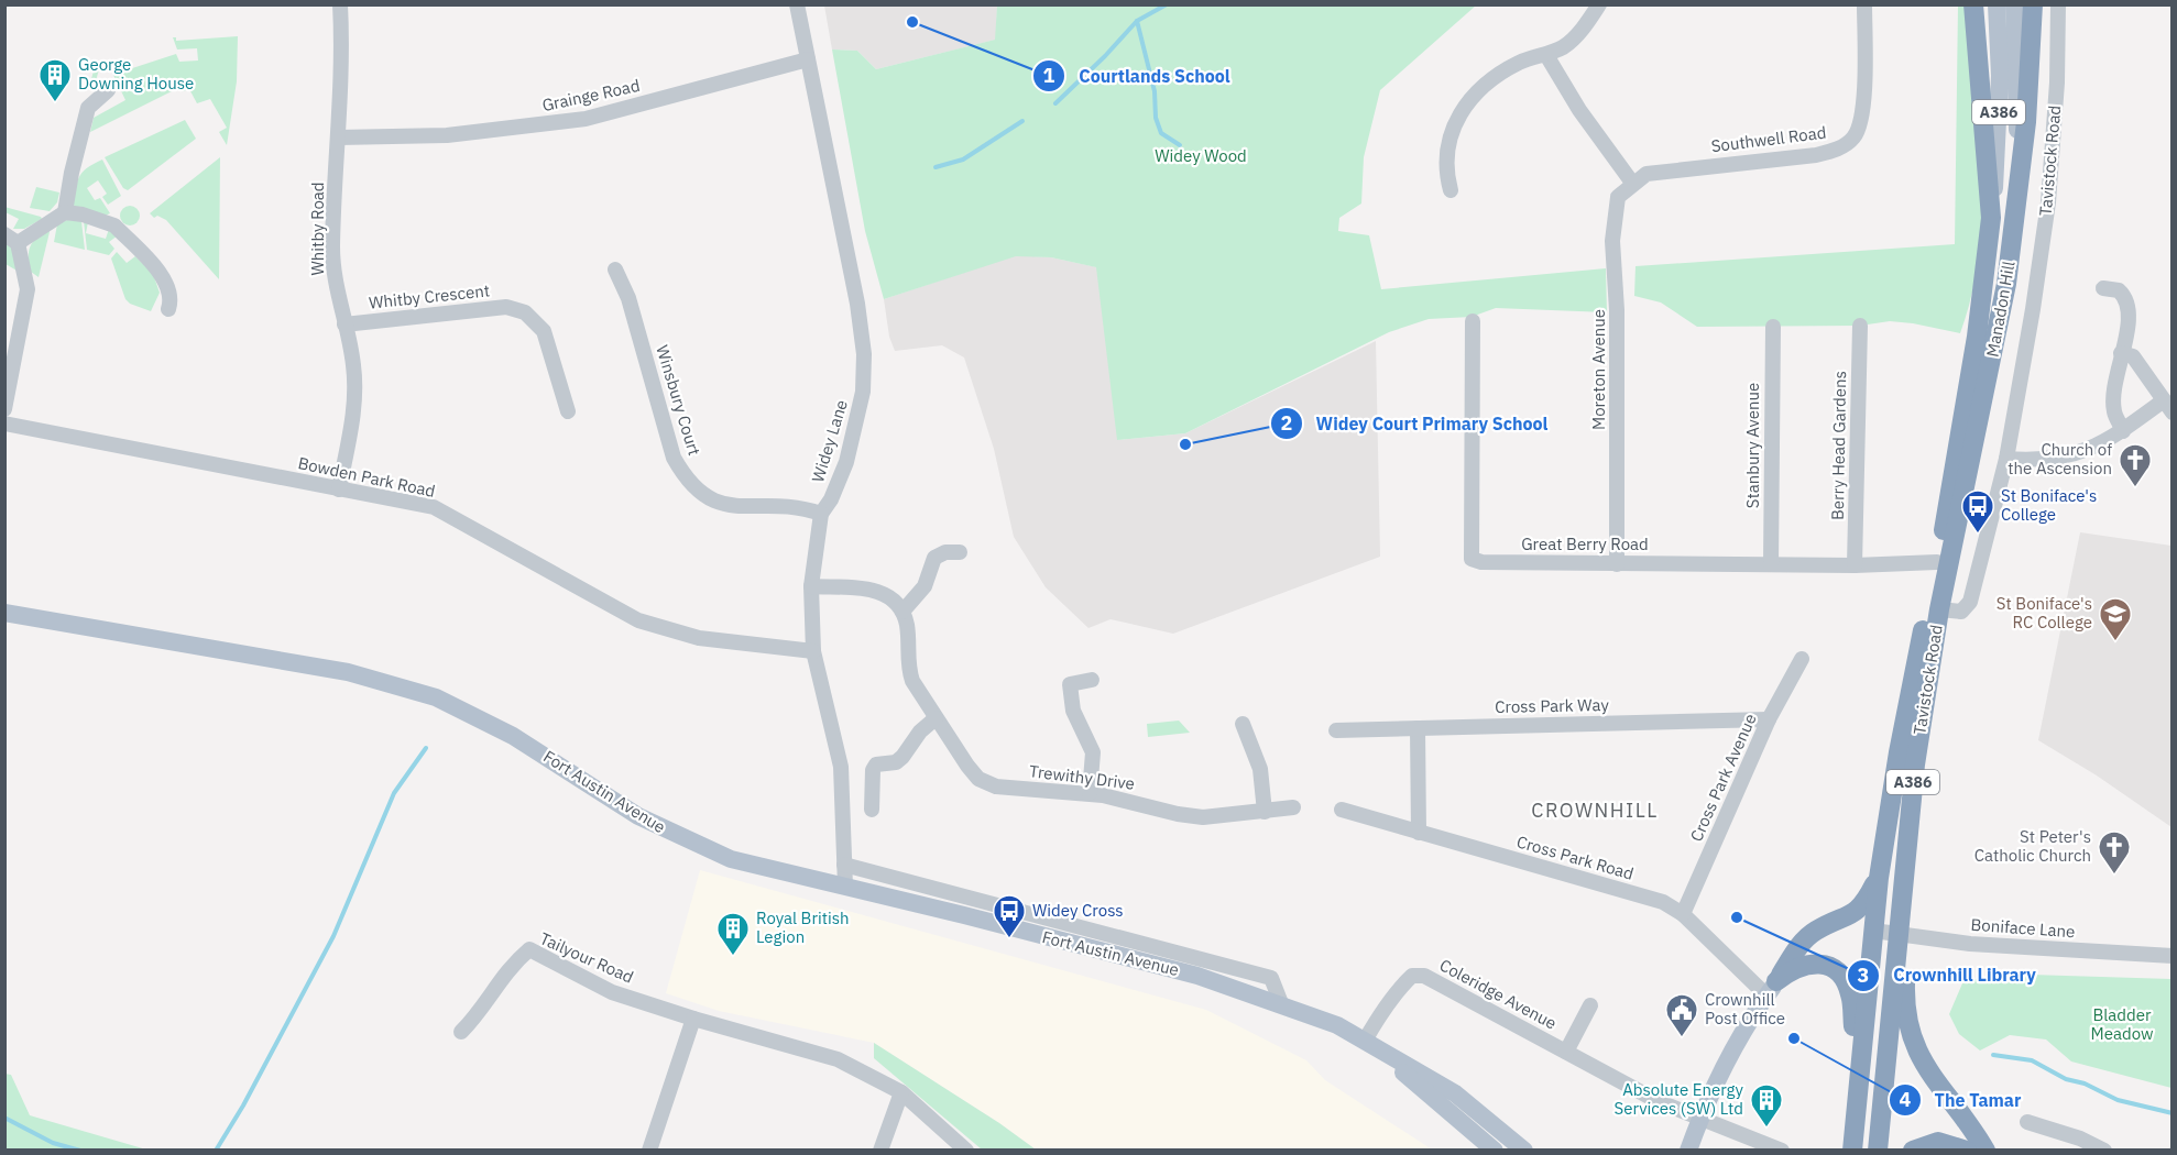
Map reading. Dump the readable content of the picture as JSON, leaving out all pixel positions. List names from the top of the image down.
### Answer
{
  "streets": {
    "highway": ["A386", "Tavistock Road", "Manadon Hill"],
    "main road": ["Fort Austin Avenue"],
    "street": [
      "Grainge Road",
      "Southwell Road",
      "Whitby Road",
      "Whitby Crescent",
      "Moreton Avenue",
      "Winsbury Court",
      "Widey Lane",
      "Stanbury Avenue",
      "Berry Head Gardens",
      "Bowden Park Road",
      "Great Berry Road",
      "Cross Park Way",
      "Trewithy Drive",
      "Cross Park Avenue",
      "Cross Park Road",
      "Boniface Lane",
      "Tailyour Road",
      "Coleridge Avenue"
    ]
  },
  "crossings": [
    ["Grainge Road", "Whitby Road"],
    ["Grainge Road", "Widey Lane"],
    ["Southwell Road", "Moreton Avenue"],
    ["Tavistock Road", "Manadon Hill"],
    ["Tavistock Road", "Boniface Lane"],
    ["Whitby Road", "Whitby Crescent"],
    ["Whitby Road", "Bowden Park Road"],
    ["Manadon Hill", "Great Berry Road"],
    ["Moreton Avenue", "Great Berry Road"],
    ["Winsbury Court", "Widey Lane"],
    ["Widey Lane", "Bowden Park Road"],
    ["Widey Lane", "Fort Austin Avenue"],
    ["Stanbury Avenue", "Great Berry Road"],
    ["Berry Head Gardens", "Great Berry Road"],
    ["Cross Park Way", "Cross Park Avenue"],
    ["Cross Park Avenue", "Cross Park Road"],
    ["Fort Austin Avenue", "Coleridge Avenue"]
  ],
  "districts": ["CROWNHILL"],
  "parks": ["Widey Wood", "Bladder Meadow"],
  "places": {
    "other": [
      "Courtlands School",
      "Widey Court Primary School",
      "Crownhill Library",
      "The Tamar"
    ],
    "building": ["George Downing House", "Royal British Legion", "Absolute Energy Services (SW) Ltd"],
    "church": ["Church of the Ascension", "St Peter's Catholic Church"],
    "bus stop": ["St Boniface's College", "Widey Cross"],
    "school or university": ["St Boniface's RC College"],
    "public building": ["Crownhill Post Office"]
  }
}
